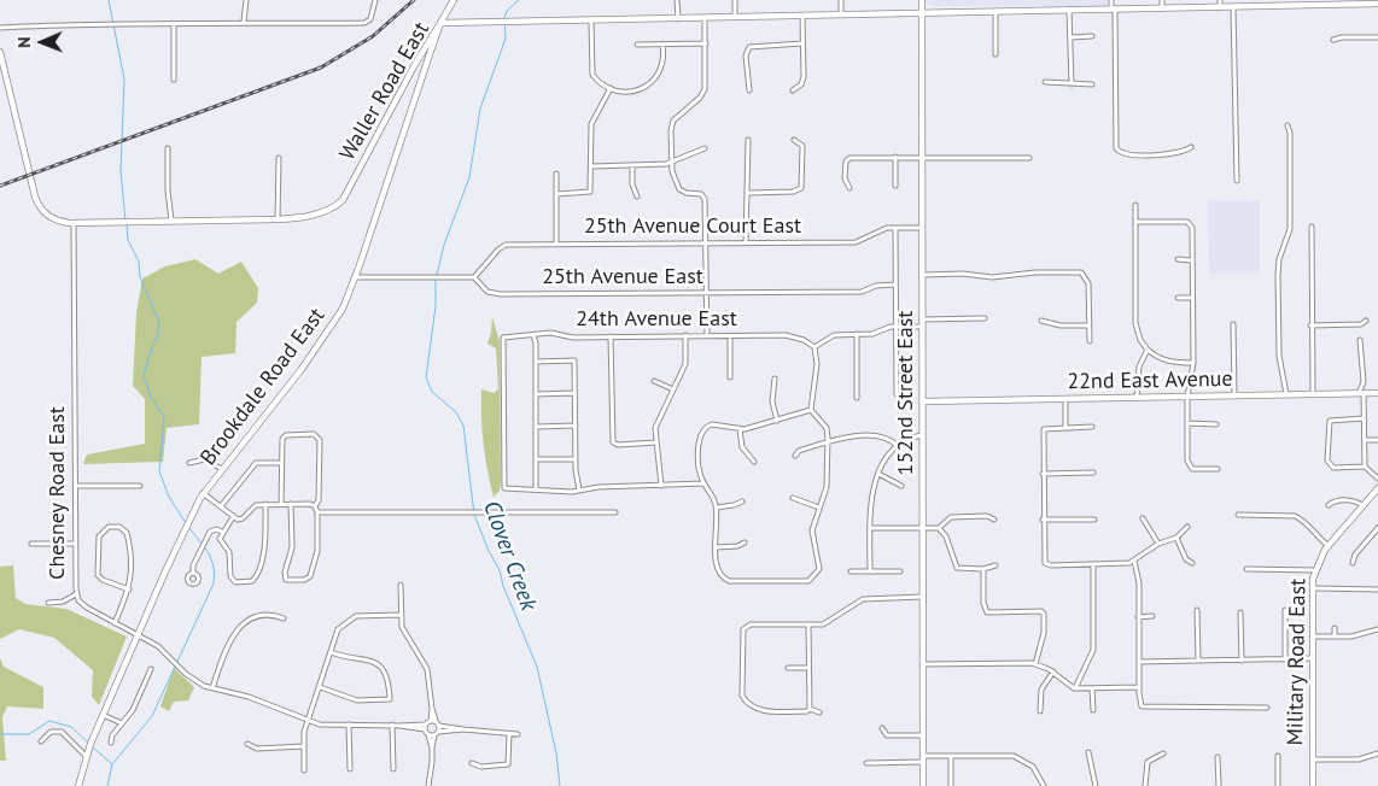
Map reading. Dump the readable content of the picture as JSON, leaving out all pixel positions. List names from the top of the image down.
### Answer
{
  "streets": {
    "street": [
      "Waller Road East",
      "25th Avenue Court East",
      "25th Avenue East",
      "24th Avenue East",
      "22nd East Avenue",
      "Brookdale Road East",
      "152nd Street East",
      "Chesney Road East",
      "Military Road East"
    ]
  },
  "crossings": [
    ["Waller Road East", "Brookdale Road East"],
    ["Waller Road East", "152nd Street East"],
    ["Waller Road East", "Chesney Road East"],
    ["25th Avenue Court East", "25th Avenue East"],
    ["25th Avenue Court East", "152nd Street East"],
    ["22nd East Avenue", "152nd Street East"],
    ["Brookdale Road East", "Chesney Road East"]
  ],
  "water": ["Clover Creek"],
  "north": "left"
}
